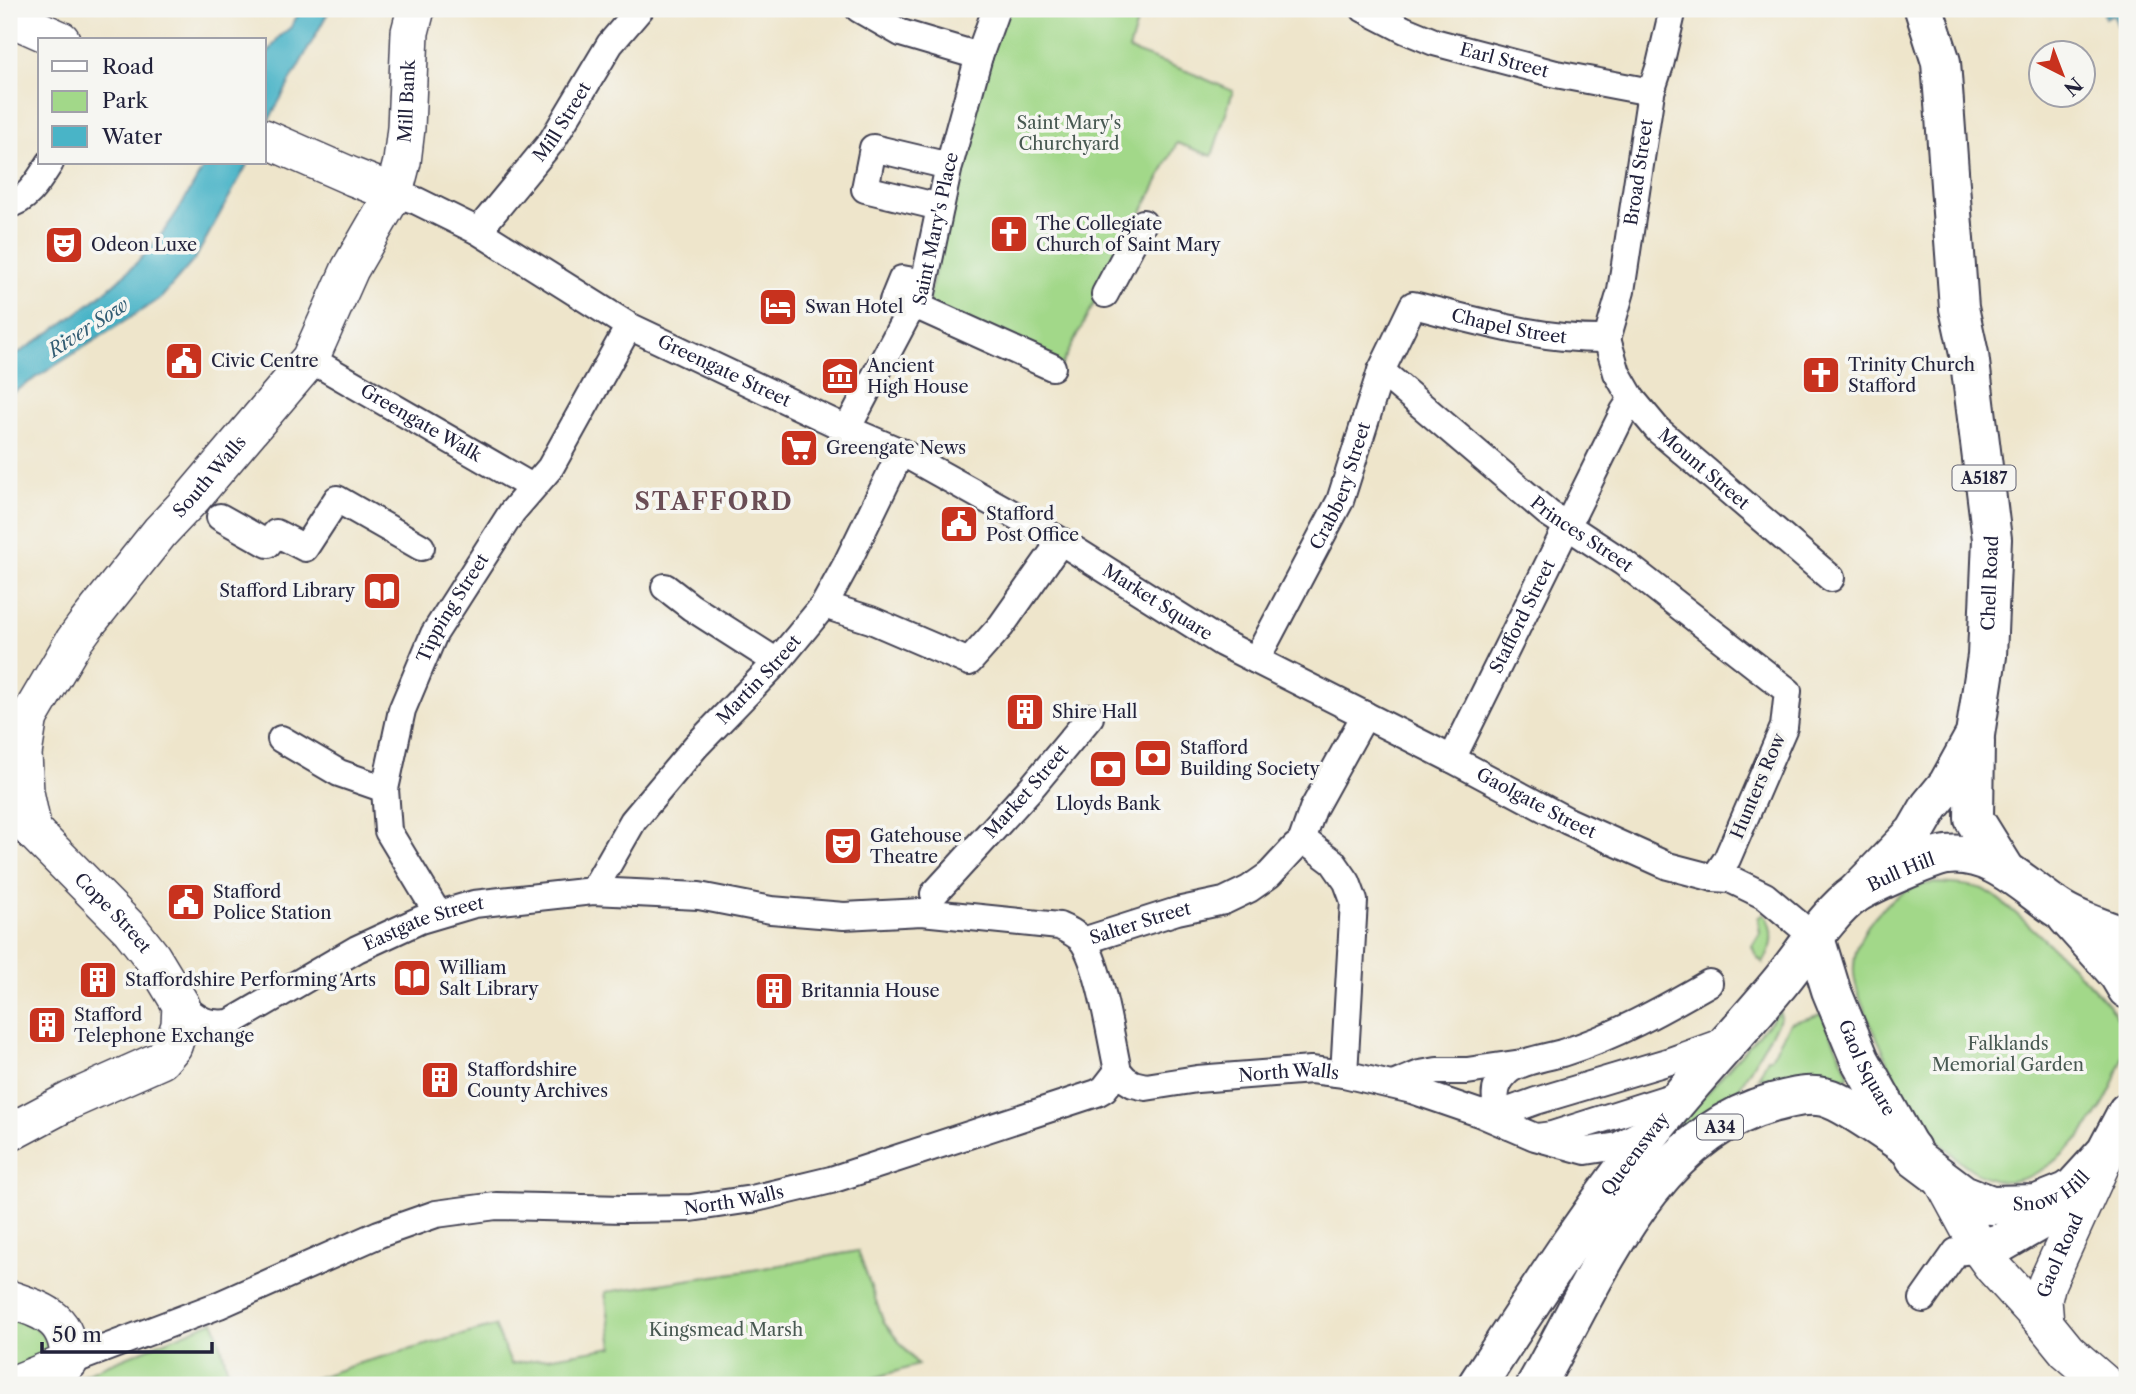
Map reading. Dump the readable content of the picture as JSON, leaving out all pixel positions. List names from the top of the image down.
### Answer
{
  "streets": {
    "highway": [
      "A5187",
      "Chell Road",
      "Bull Hill",
      "Gaol Square",
      "A34",
      "Queensway",
      "Snow Hill"
    ],
    "street": [
      "Earl Street",
      "Mill Bank",
      "Mill Street",
      "Broad Street",
      "Saint Mary's Place",
      "Chapel Street",
      "Greengate Street",
      "Greengate Walk",
      "Mount Street",
      "South Walls",
      "Crabbery Street",
      "Princes Street",
      "Market Square",
      "Tipping Street",
      "Stafford Street",
      "Martin Street",
      "Hunters Row",
      "Market Street",
      "Gaolgate Street",
      "Cope Street",
      "Salter Street",
      "Eastgate Street",
      "North Walls",
      "Gaol Road"
    ]
  },
  "crossings": [
    ["Earl Street", "Broad Street"],
    ["Mill Bank", "Greengate Street"],
    ["Mill Bank", "South Walls"],
    ["Mill Street", "Greengate Street"],
    ["Broad Street", "Chapel Street"],
    ["Broad Street", "Mount Street"],
    ["Chapel Street", "Mount Street"],
    ["Chapel Street", "Crabbery Street"],
    ["Greengate Street", "South Walls"],
    ["Greengate Street", "Market Square"],
    ["Greengate Street", "Tipping Street"],
    ["Greengate Street", "Martin Street"],
    ["Greengate Walk", "South Walls"],
    ["Greengate Walk", "Tipping Street"],
    ["Mount Street", "Stafford Street"],
    ["South Walls", "Cope Street"],
    ["A5187", "Chell Road"],
    ["A5187", "Bull Hill"],
    ["Crabbery Street", "Princes Street"],
    ["Crabbery Street", "Market Square"],
    ["Crabbery Street", "Gaolgate Street"],
    ["Princes Street", "Stafford Street"],
    ["Princes Street", "Hunters Row"],
    ["Chell Road", "Bull Hill"],
    ["Market Square", "Gaolgate Street"],
    ["Tipping Street", "Eastgate Street"],
    ["Stafford Street", "Gaolgate Street"],
    ["Martin Street", "Eastgate Street"],
    ["Hunters Row", "Gaolgate Street"],
    ["Market Street", "Salter Street"],
    ["Market Street", "Eastgate Street"],
    ["Gaolgate Street", "Bull Hill"],
    ["Gaolgate Street", "Salter Street"],
    ["Gaolgate Street", "Gaol Square"],
    ["Gaolgate Street", "Queensway"],
    ["Bull Hill", "Gaol Square"],
    ["Bull Hill", "Queensway"],
    ["Cope Street", "Eastgate Street"],
    ["Salter Street", "Eastgate Street"],
    ["Gaol Square", "Queensway"],
    ["Gaol Square", "Snow Hill"],
    ["Gaol Square", "Gaol Road"],
    ["North Walls", "Queensway"],
    ["Snow Hill", "Gaol Road"]
  ],
  "districts": ["STAFFORD"],
  "water": ["River Sow"],
  "parks": ["Saint Mary's Churchyard", "Falklands Memorial Garden", "Kingsmead Marsh"],
  "places": {
    "church": ["The Collegiate Church of Saint Mary", "Trinity Church Stafford"],
    "theatre": ["Odeon Luxe", "Gatehouse Theatre"],
    "hotel": ["Swan Hotel"],
    "public building": ["Civic Centre", "Stafford Post Office", "Stafford Police Station"],
    "museum": ["Ancient High House"],
    "supermarket": ["Greengate News"],
    "library": ["Stafford Library", "William Salt Library"],
    "building": [
      "Shire Hall",
      "Staffordshire Performing Arts",
      "Britannia House",
      "Stafford Telephone Exchange",
      "Staffordshire County Archives"
    ],
    "bank": ["Stafford Building Society", "Lloyds Bank"]
  },
  "legend": ["Road", "Park", "Water"],
  "scale_bar": "50 m",
  "north": "bottom right"
}
